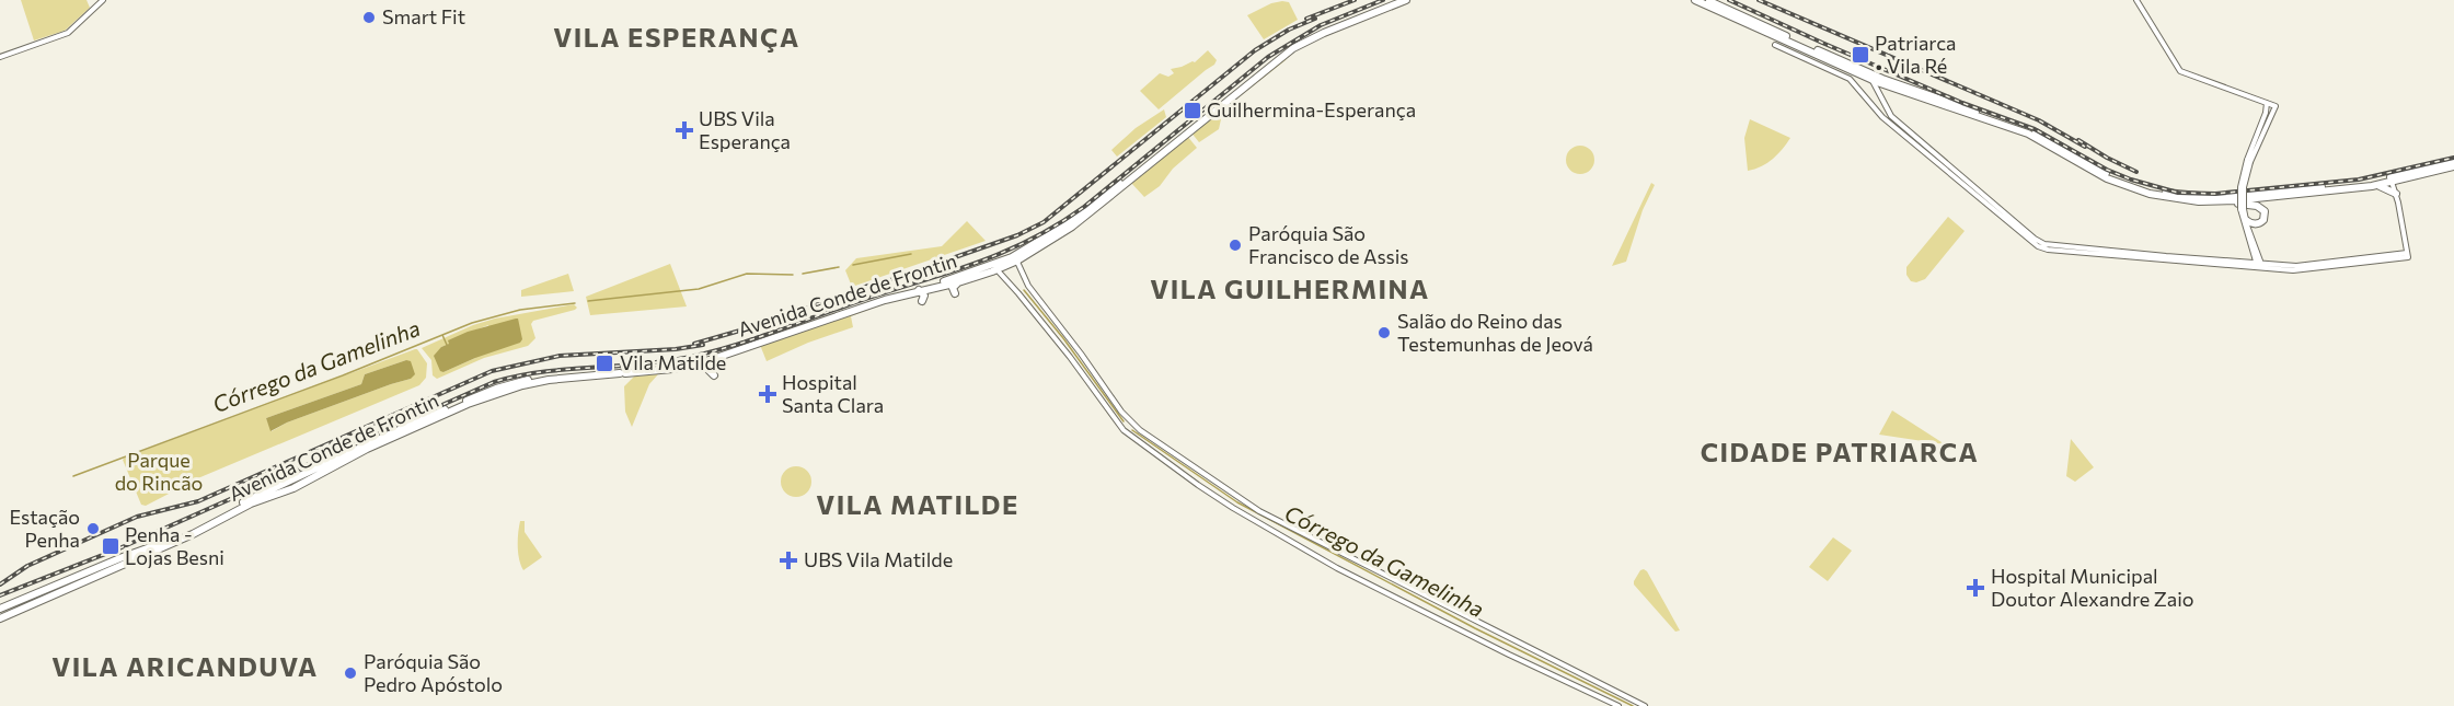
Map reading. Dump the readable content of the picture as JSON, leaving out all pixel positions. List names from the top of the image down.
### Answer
{
  "streets": {
    "highway": ["Avenida Conde de Frontin"]
  },
  "districts": [
    "VILA ESPERANÇA",
    "VILA GUILHERMINA",
    "CIDADE PATRIARCA",
    "VILA MATILDE",
    "VILA ARICANDUVA"
  ],
  "water": ["Córrego da Gamelinha"],
  "parks": ["Parque do Rincão"],
  "places": {
    "other": [
      "Smart Fit",
      "Paróquia São Francisco de Assis",
      "Salão do Reino das Testemunhas de Jeová",
      "Estação Penha",
      "Paróquia São Pedro Apóstolo"
    ],
    "transit": [
      "Patriarca • Vila Ré",
      "Guilhermina-Esperança",
      "Vila Matilde",
      "Penha - Lojas Besni"
    ],
    "health": [
      "UBS Vila Esperança",
      "Hospital Santa Clara",
      "UBS Vila Matilde",
      "Hospital Municipal Doutor Alexandre Zaio"
    ]
  }
}
